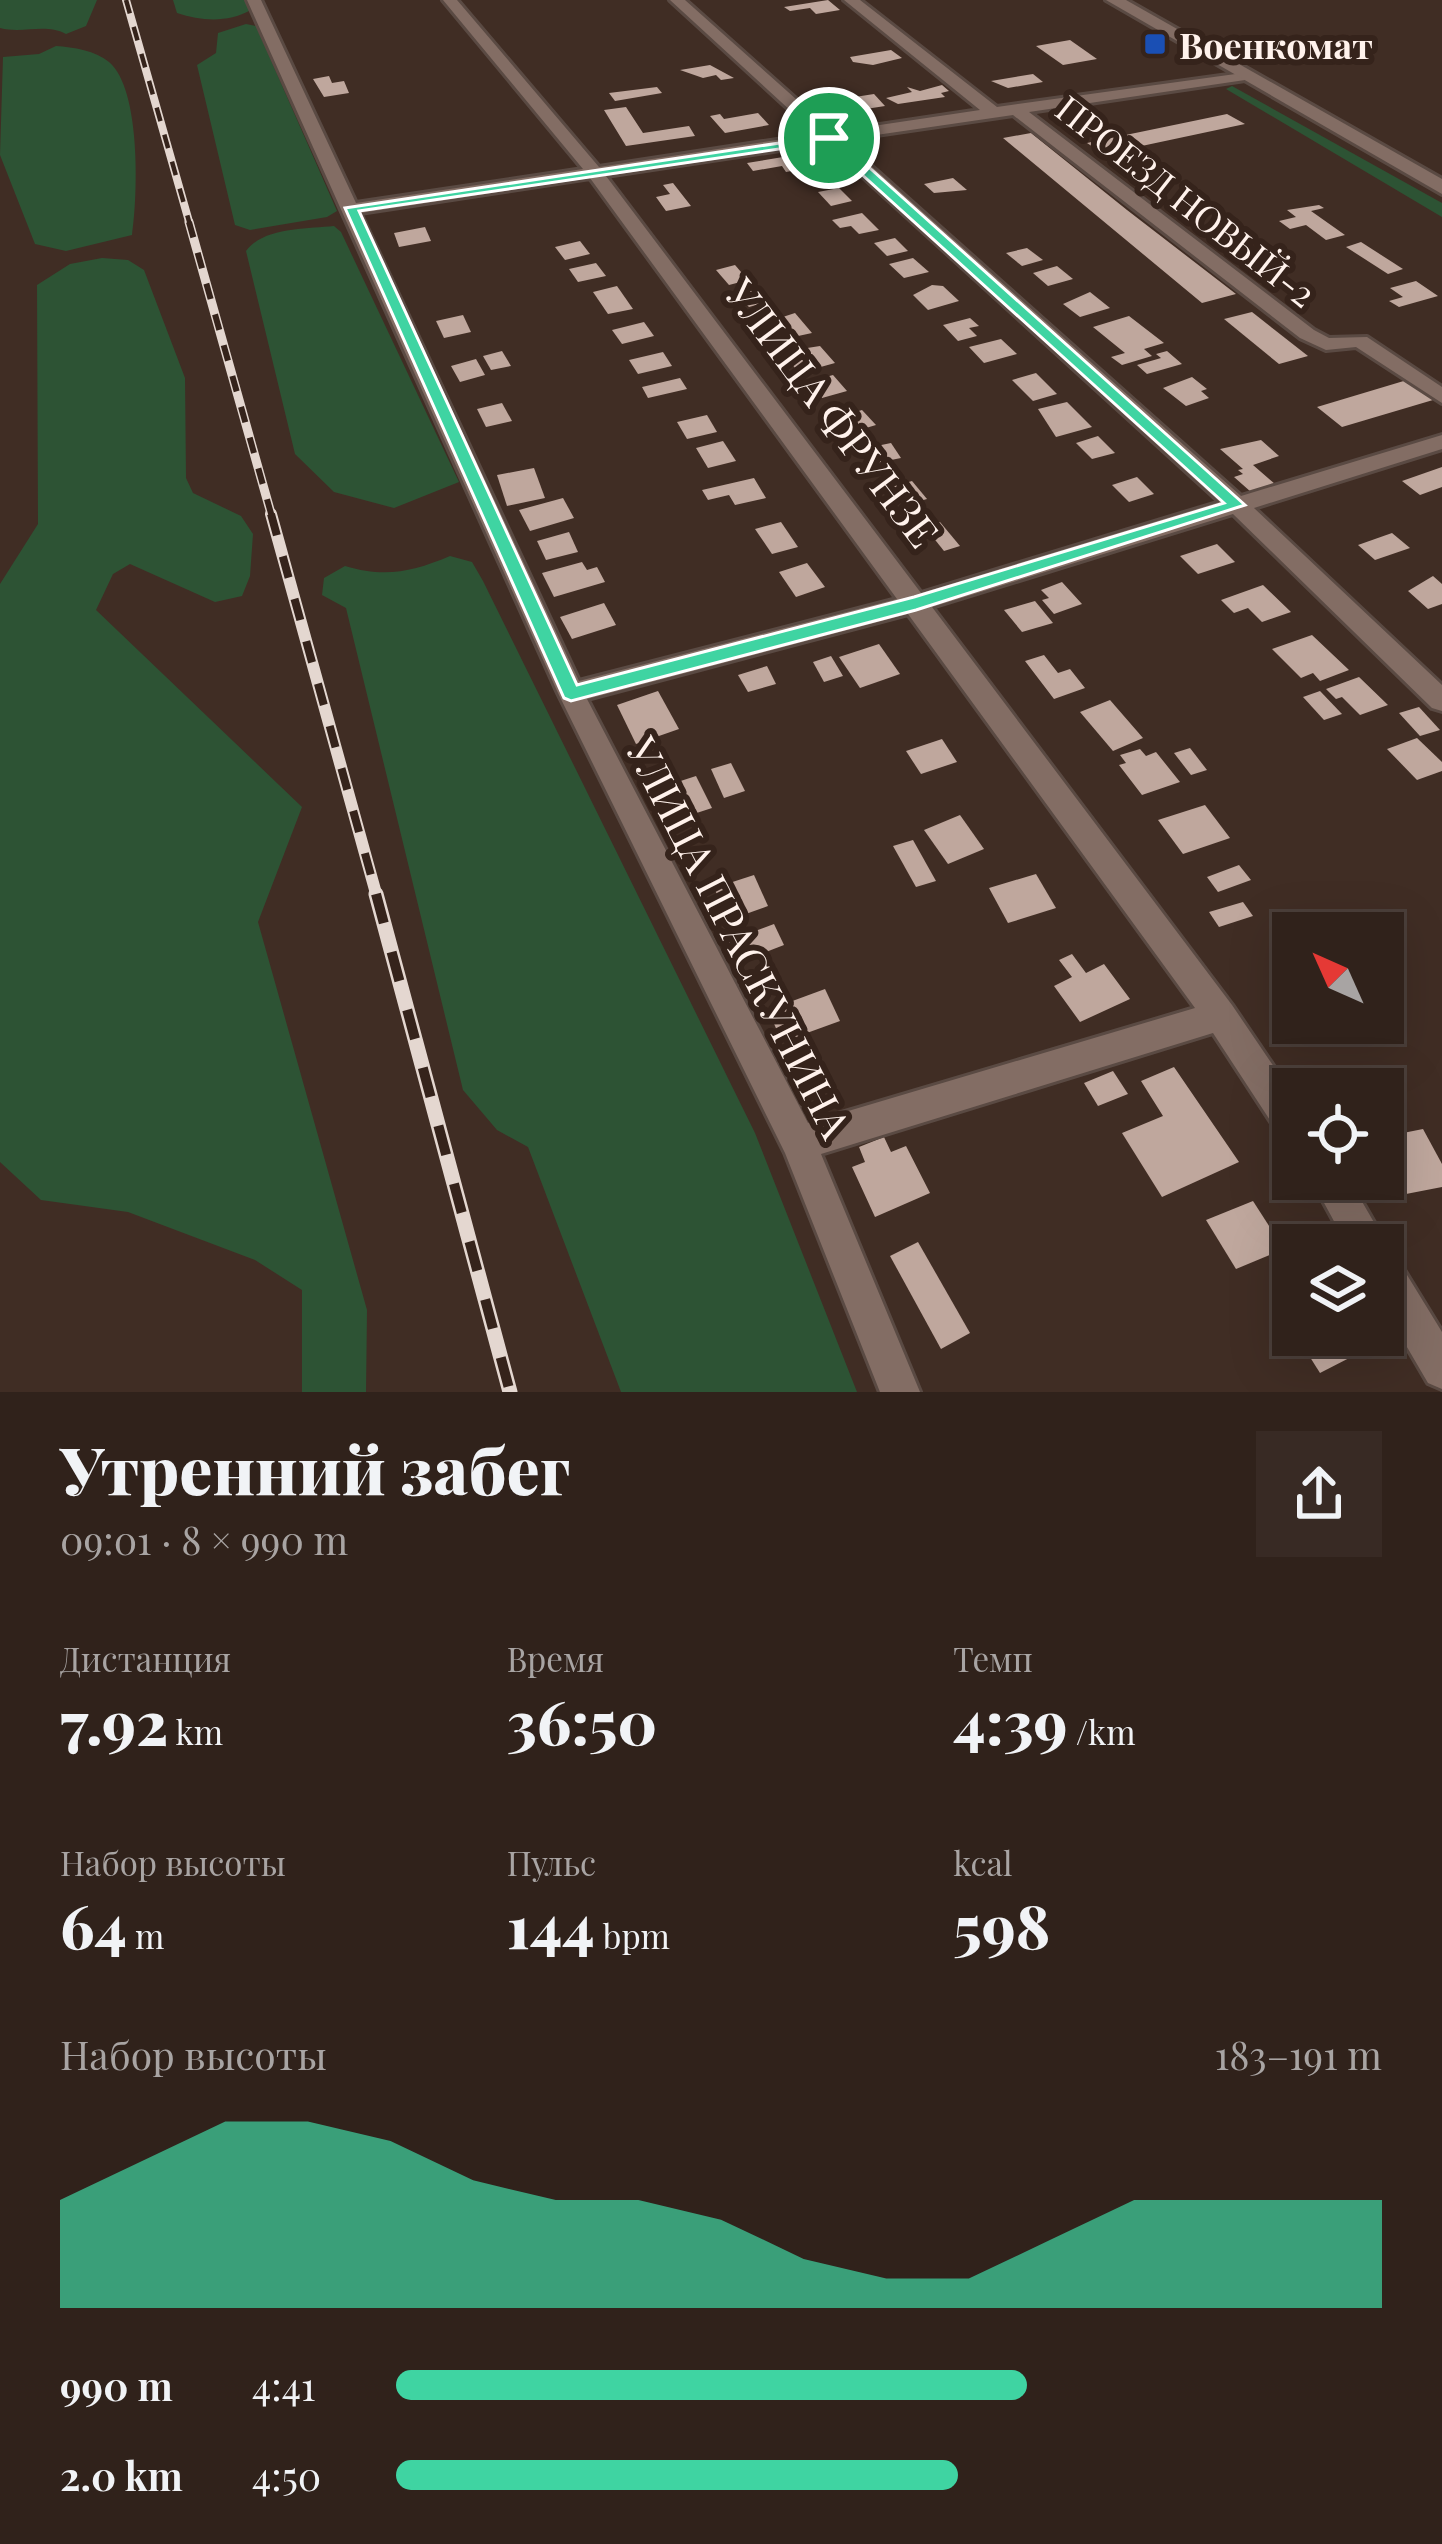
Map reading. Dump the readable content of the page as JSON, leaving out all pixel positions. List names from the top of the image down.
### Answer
{
  "streets": {
    "street": ["ПРОЕЗД НОВЫЙ-2", "УЛИЦА ФРУНЗЕ", "УЛИЦА ПРАСКУНИНА"]
  },
  "places": {
    "transit": ["Военкомат"]
  },
  "north": "top left",
  "page": {
    "heading": ["Утренний забег", "09:01 · 8 × 990 m"],
    "stats": [
      ["Дистанция", "7.92 km"],
      ["Время", "36:50"],
      ["Темп", "4:39 /km"],
      ["Набор высоты", "64 m"],
      ["Пульс", "144 bpm"],
      ["kcal", "598"]
    ],
    "chart": ["Набор высоты", "183–191 m"],
    "list": [
      {
        "name": "990 m",
        "note": "4:41"
      },
      {
        "name": "2.0 km",
        "note": "4:50"
      }
    ]
  }
}
